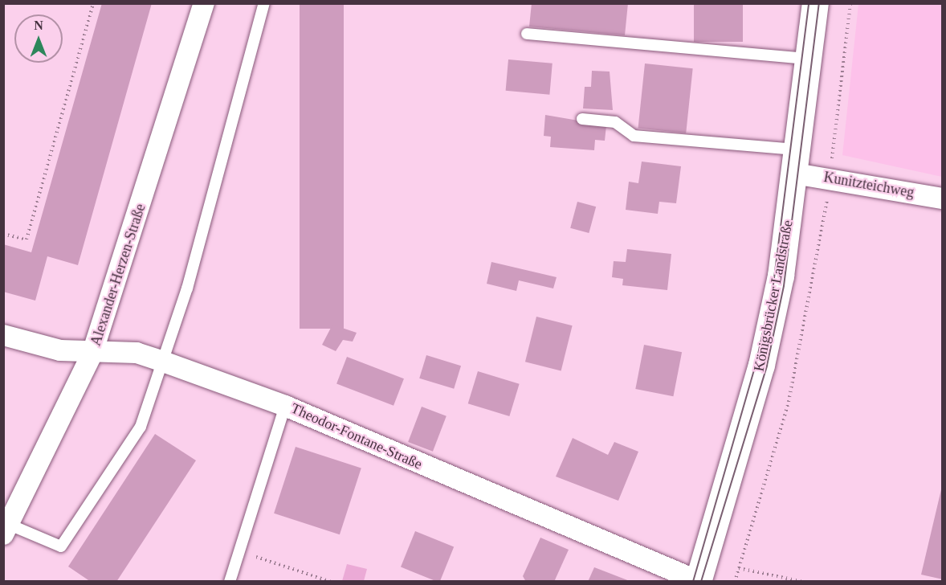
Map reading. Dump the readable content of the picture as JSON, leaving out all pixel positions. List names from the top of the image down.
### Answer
{
  "streets": {
    "main road": ["Königsbrücker Landstraße"],
    "street": ["Kunitzteichweg", "Alexander-Herzen-Straße", "Theodor-Fontane-Straße"]
  },
  "crossings": [
    ["Kunitzteichweg", "Königsbrücker Landstraße"],
    ["Alexander-Herzen-Straße", "Theodor-Fontane-Straße"],
    ["Königsbrücker Landstraße", "Theodor-Fontane-Straße"]
  ],
  "north": "top"
}
